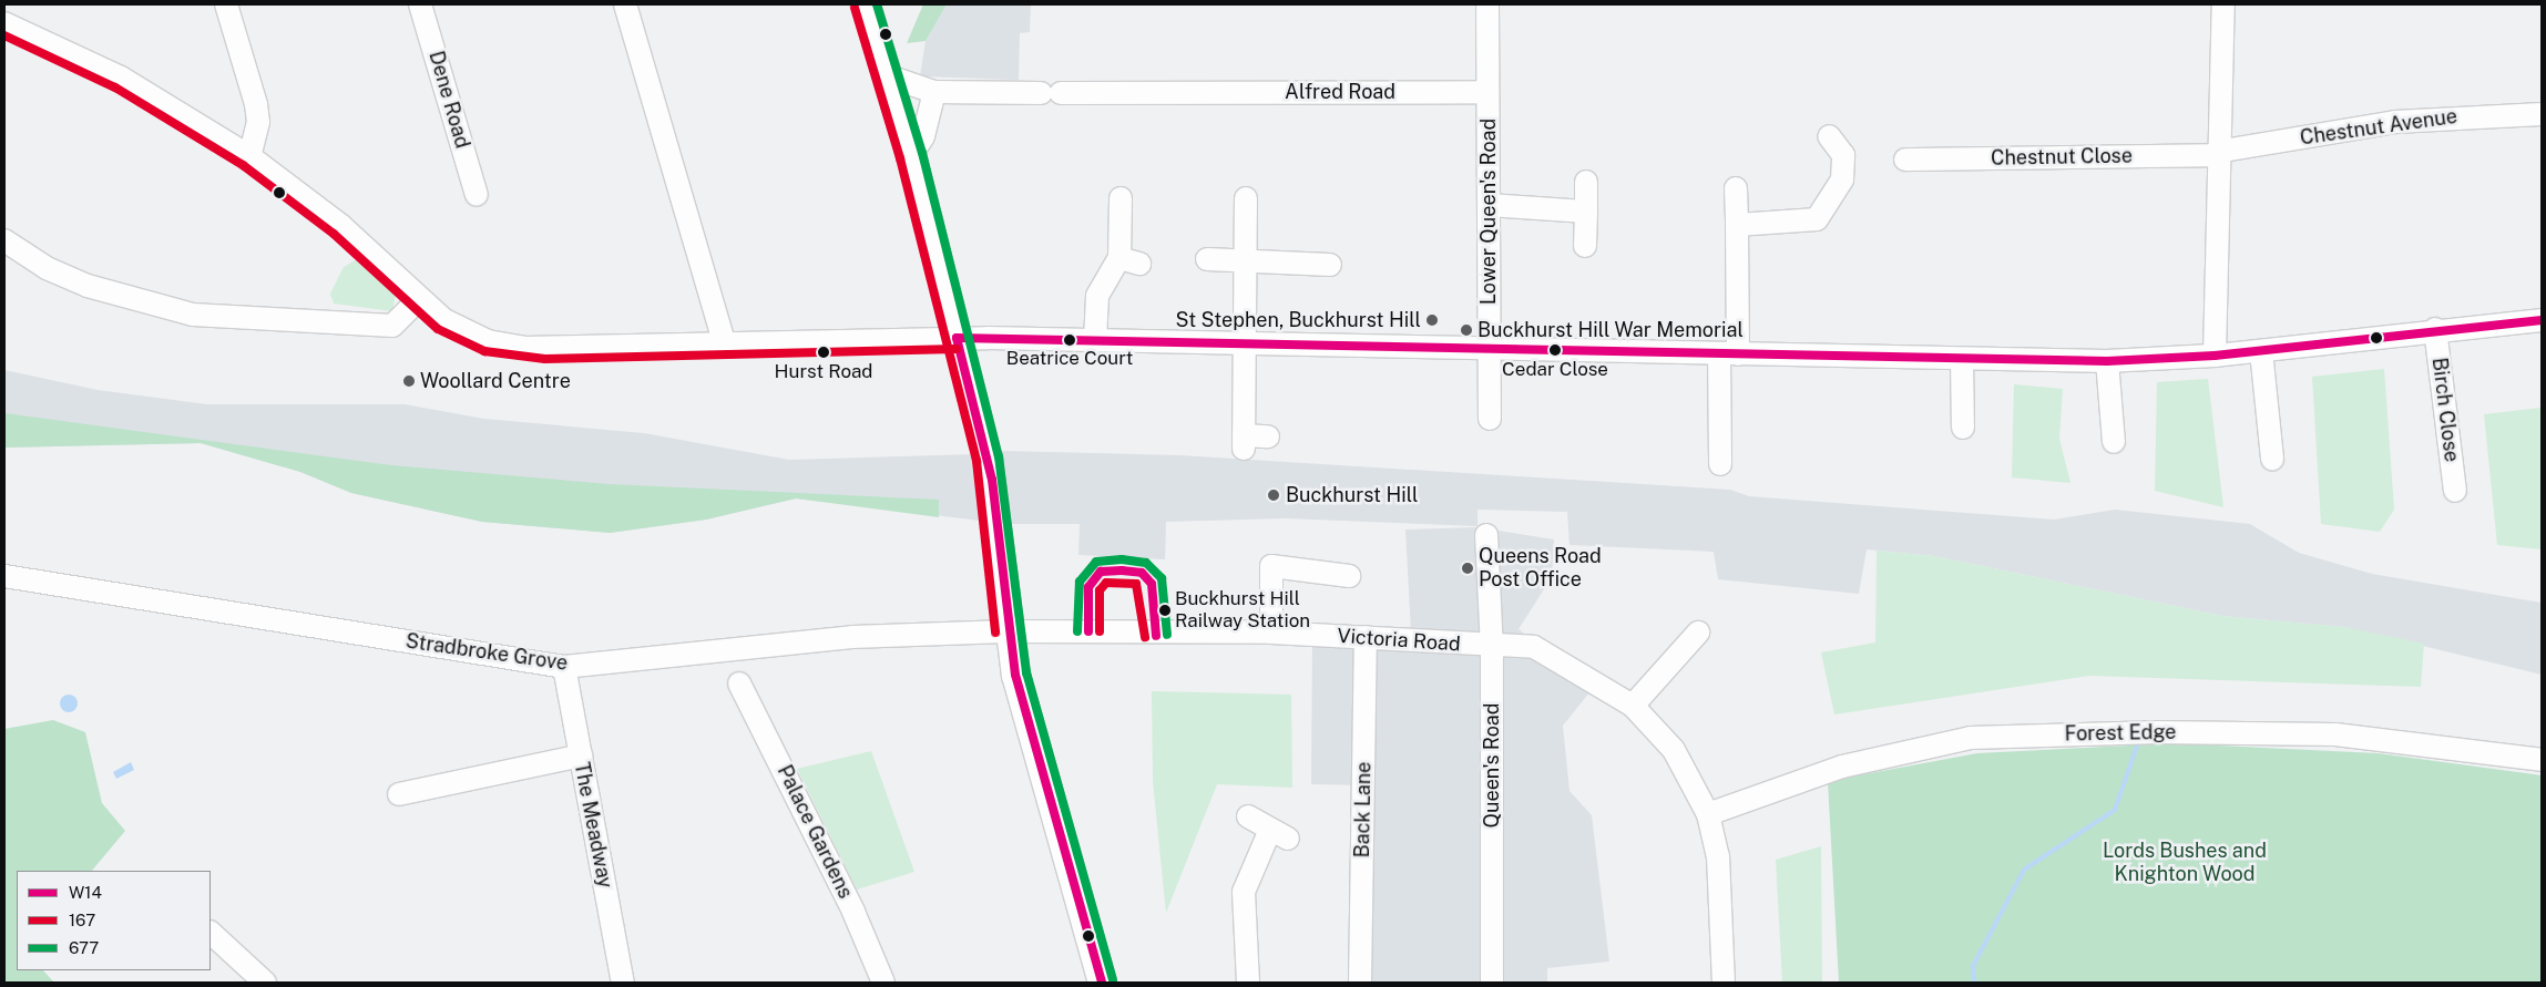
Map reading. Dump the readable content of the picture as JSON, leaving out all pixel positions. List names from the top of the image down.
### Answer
{
  "streets": {
    "street": [
      "Alfred Road",
      "Dene Road",
      "Chestnut Avenue",
      "Chestnut Close",
      "Lower Queen's Road",
      "Birch Close",
      "Victoria Road",
      "Stradbroke Grove",
      "Forest Edge",
      "Queen's Road",
      "Back Lane",
      "The Meadway",
      "Palace Gardens"
    ]
  },
  "crossings": [
    ["Alfred Road", "Lower Queen's Road"],
    ["Chestnut Avenue", "Chestnut Close"],
    ["Victoria Road", "Stradbroke Grove"],
    ["Victoria Road", "Forest Edge"],
    ["Victoria Road", "Queen's Road"],
    ["Victoria Road", "Back Lane"],
    ["Stradbroke Grove", "The Meadway"]
  ],
  "parks": ["Lords Bushes and Knighton Wood"],
  "places": [
    "St Stephen, Buckhurst Hill",
    "Buckhurst Hill War Memorial",
    "Beatrice Court",
    "Cedar Close",
    "Hurst Road",
    "Woollard Centre",
    "Buckhurst Hill",
    "Queens Road Post Office",
    "Buckhurst Hill Railway Station"
  ],
  "lines": ["transit line 677", "transit line 167", "transit line W14"],
  "legend": ["W14", "167", "677"]
}
